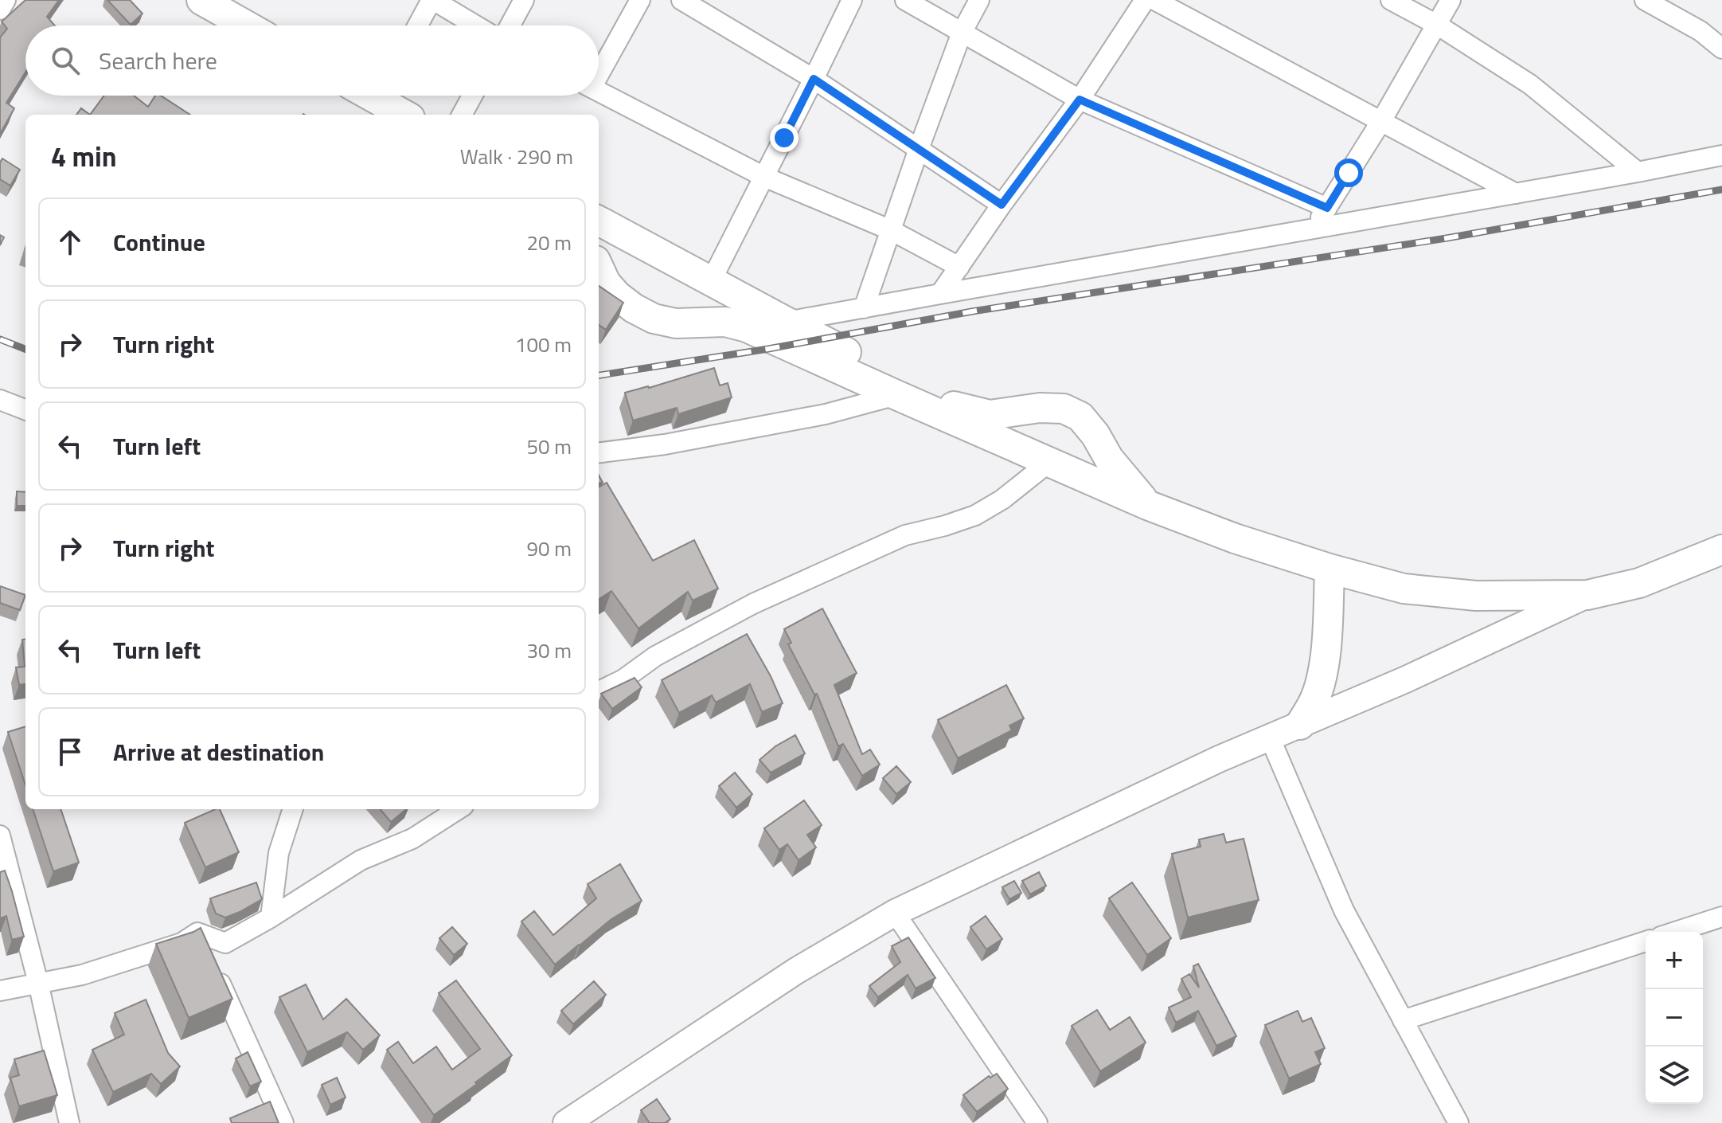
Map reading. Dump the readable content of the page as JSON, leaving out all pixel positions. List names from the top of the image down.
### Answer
{
  "page": {
    "search": "Search here",
    "heading": ["4 min", "Walk · 290 m"],
    "list": [
      ["Continue", "20 m"],
      ["Turn right", "100 m"],
      ["Turn left", "50 m"],
      ["Turn right", "90 m"],
      ["Turn left", "30 m"],
      "Arrive at destination"
    ],
    "map_buttons": ["+", "−"]
  }
}
